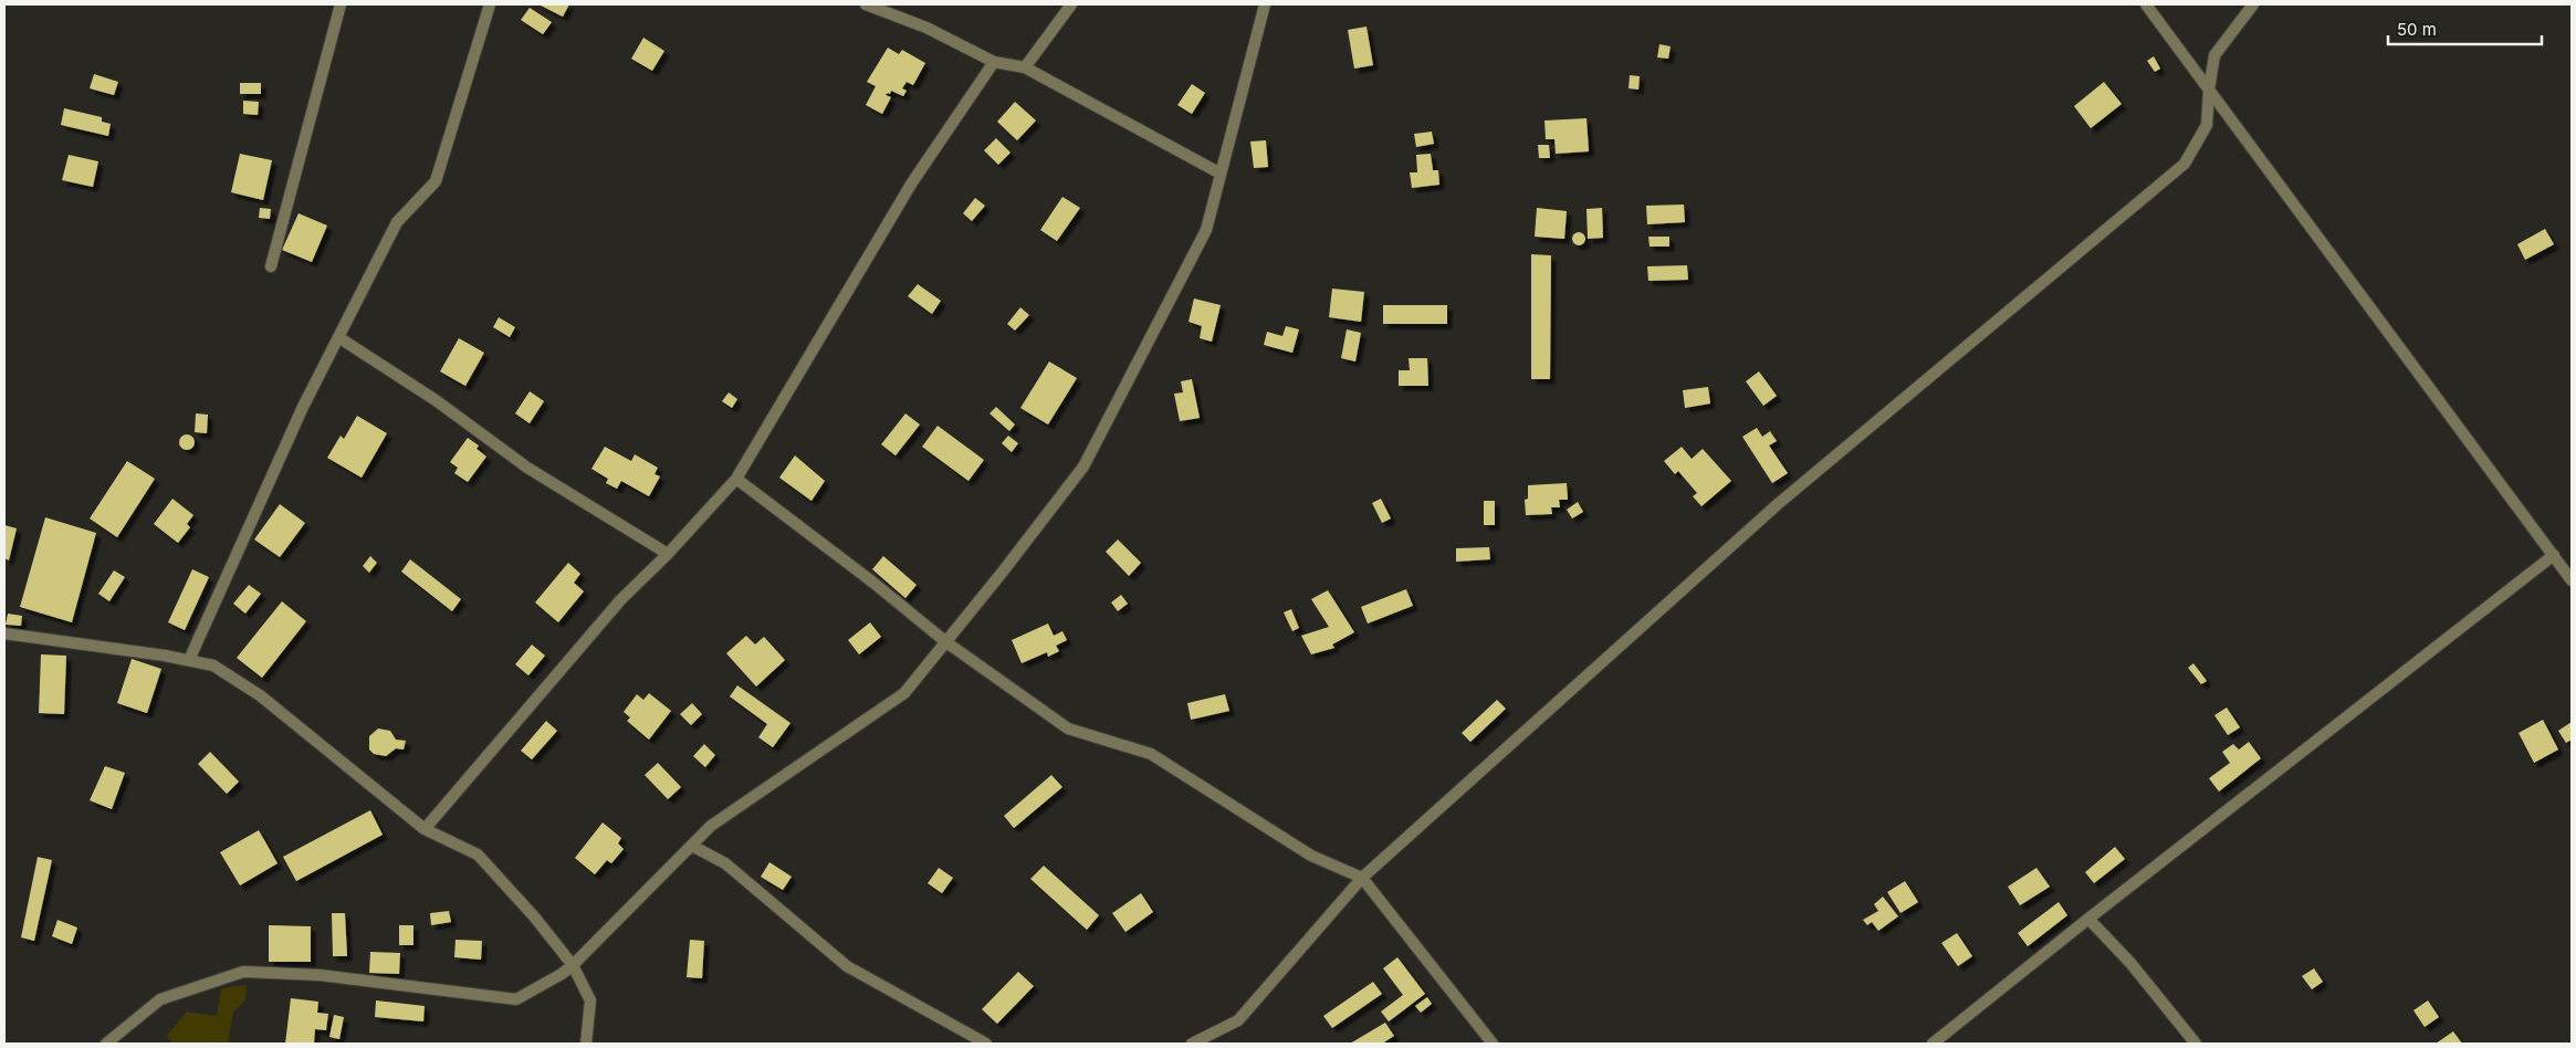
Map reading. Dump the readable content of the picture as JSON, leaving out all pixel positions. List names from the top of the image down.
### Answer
{
  "scale_bar": "50 m"
}
